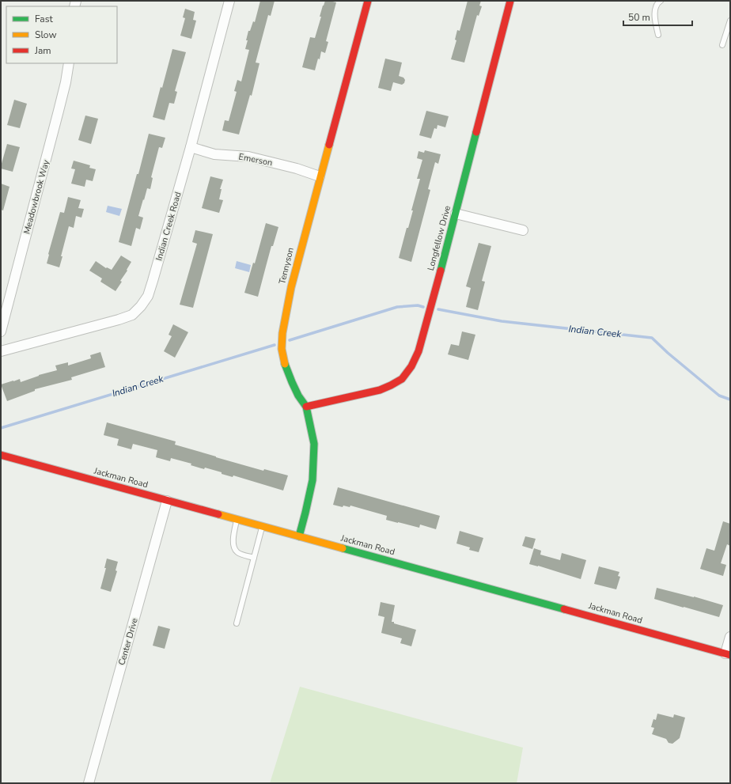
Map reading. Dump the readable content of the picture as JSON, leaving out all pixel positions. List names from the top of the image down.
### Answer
{
  "streets": {
    "street": [
      "Emerson",
      "Meadowbrook Way",
      "Indian Creek Road",
      "Longfellow Drive",
      "Tennyson",
      "Jackman Road",
      "Center Drive"
    ]
  },
  "crossings": [
    ["Emerson", "Indian Creek Road"],
    ["Emerson", "Tennyson"],
    ["Longfellow Drive", "Tennyson"],
    ["Tennyson", "Jackman Road"],
    ["Jackman Road", "Center Drive"]
  ],
  "water": ["Indian Creek"],
  "legend": ["Fast", "Slow", "Jam"],
  "scale_bar": "50 m"
}
